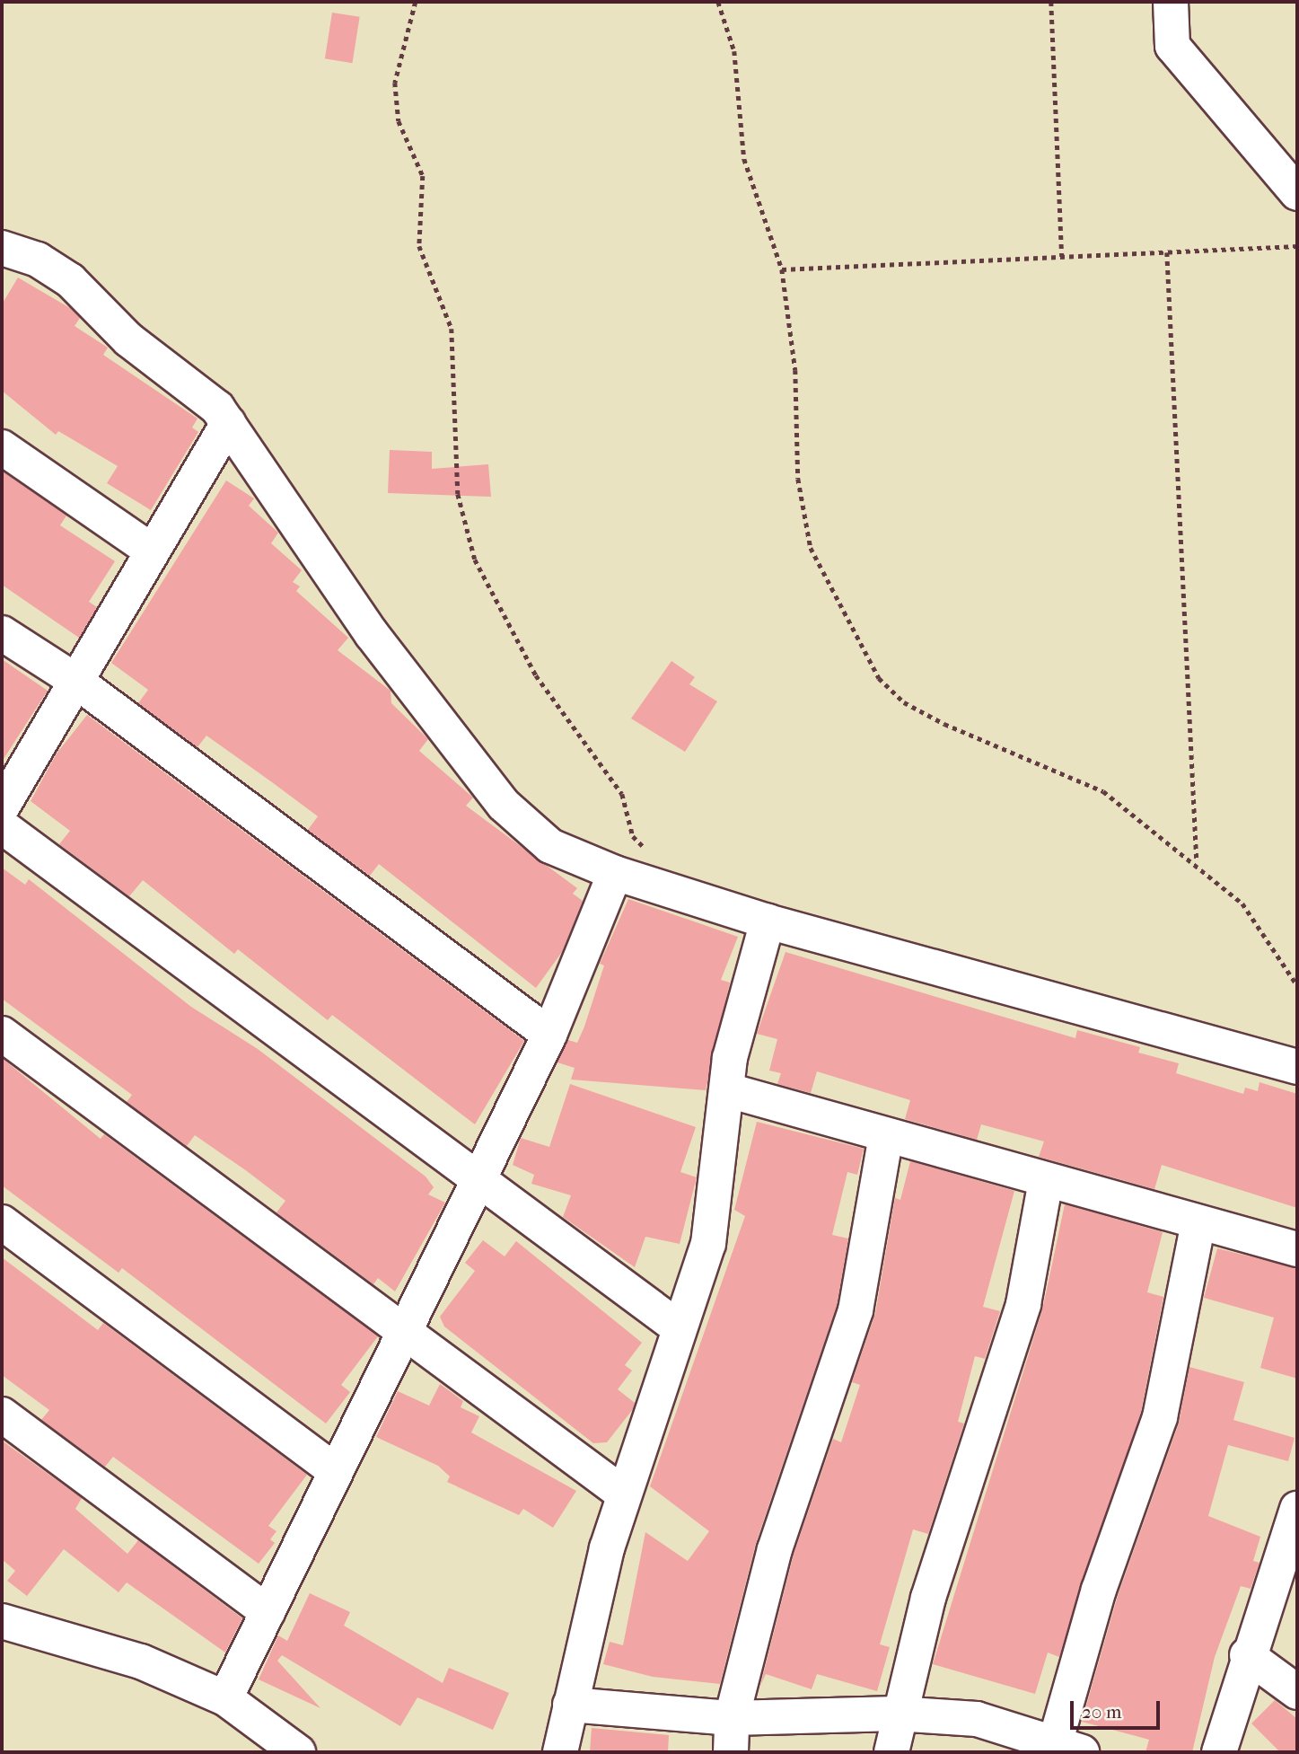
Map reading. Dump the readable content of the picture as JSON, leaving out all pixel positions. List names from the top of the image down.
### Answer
{
  "scale_bar": "20 m"
}
